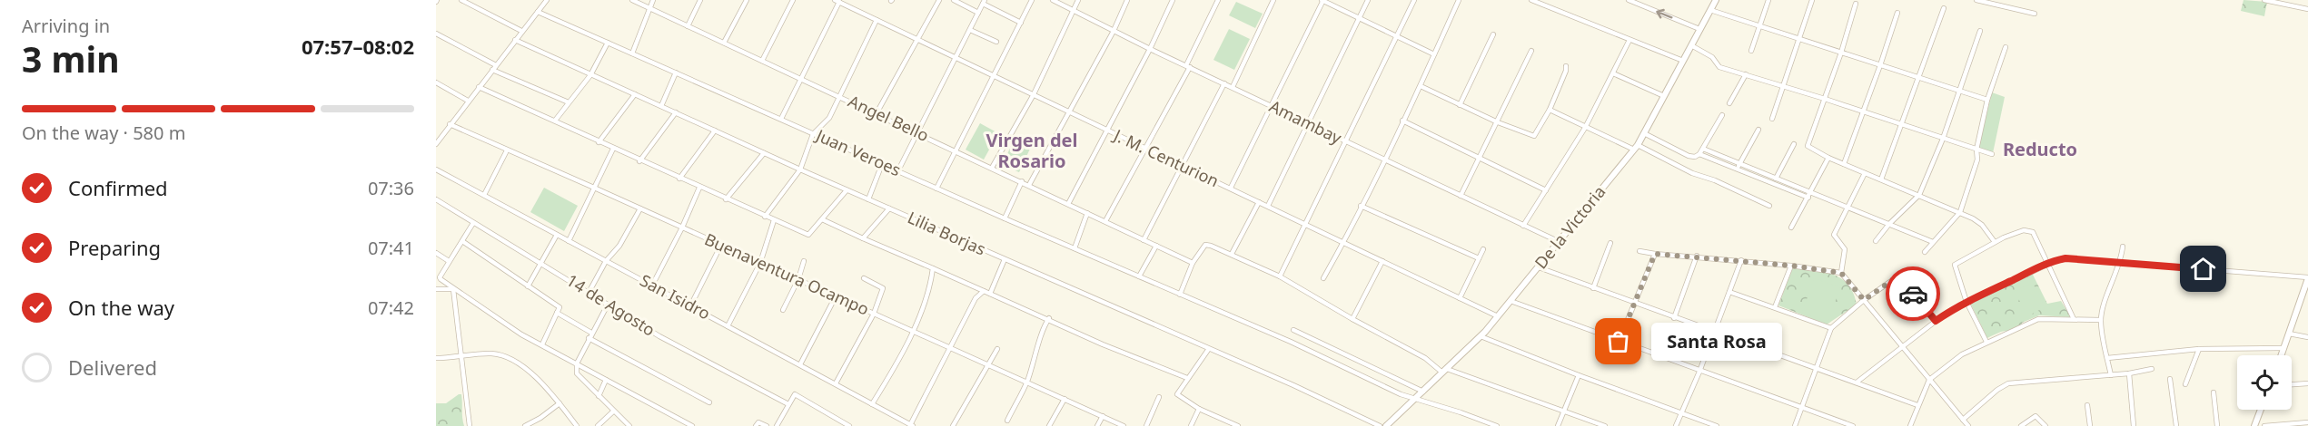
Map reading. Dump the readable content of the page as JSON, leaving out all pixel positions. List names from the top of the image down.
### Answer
{
  "streets": {
    "main road": ["De la Victoria"],
    "street": [
      "Angel Bello",
      "Amambay",
      "Juan Veroes",
      "J. M. Centurion",
      "Lilia Borjas",
      "Buenaventura Ocampo",
      "San Isidro",
      "14 de Agosto"
    ]
  },
  "crossings": [
    ["Amambay", "De la Victoria"],
    ["Juan Veroes", "De la Victoria"],
    ["J. M. Centurion", "De la Victoria"]
  ],
  "districts": ["Virgen del Rosario", "Reducto"],
  "places": ["Santa Rosa"],
  "page": {
    "heading": ["3 min", "Arriving in", "07:57–08:02"],
    "bar": "On the way · 580 m",
    "list": [
      ["Confirmed", "07:36"],
      ["Preparing", "07:41"],
      ["On the way", "07:42"],
      "Delivered"
    ],
    "bubble": "Santa Rosa"
  }
}
